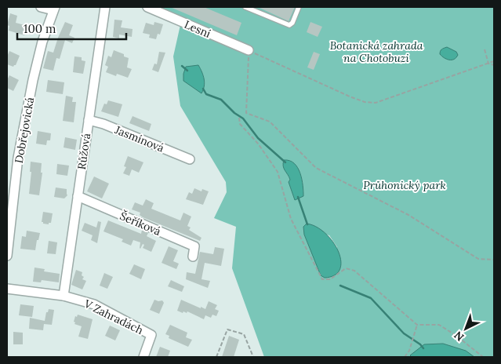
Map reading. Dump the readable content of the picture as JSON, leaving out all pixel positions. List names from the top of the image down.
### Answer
{
  "streets": {
    "street": [
      "Lesní",
      "Dobřejovická",
      "Jasmínová",
      "Růžová",
      "Šeříková",
      "V Zahradách"
    ]
  },
  "crossings": [
    ["Jasmínová", "Růžová"],
    ["Růžová", "Šeříková"],
    ["Růžová", "V Zahradách"]
  ],
  "parks": ["Botanická zahrada na Chotobuzi", "Průhonický park"],
  "scale_bar": "100 m",
  "north": "bottom left"
}
